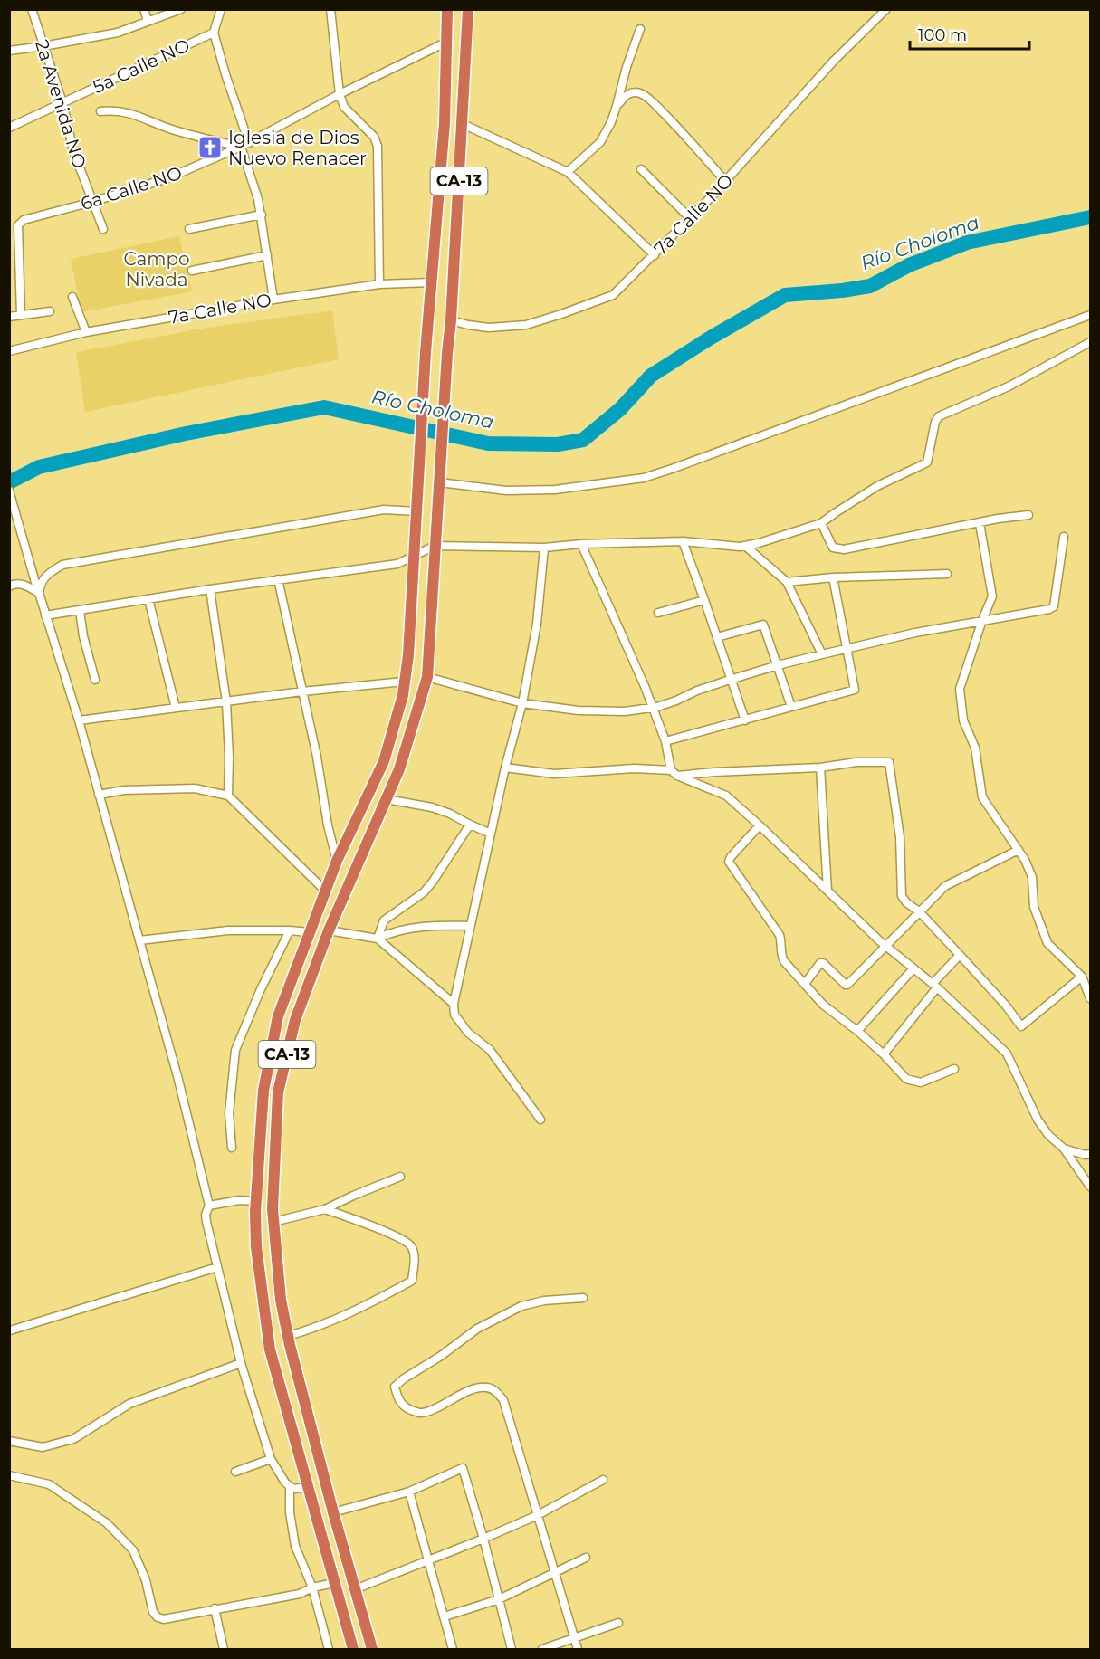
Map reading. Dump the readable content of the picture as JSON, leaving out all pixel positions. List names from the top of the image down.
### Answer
{
  "streets": {
    "highway": ["CA-13"],
    "street": [
      "5a Calle NO",
      "2a Avenida NO",
      "6a Calle NO",
      "7a Calle NO"
    ]
  },
  "crossings": [
    ["5a Calle NO", "2a Avenida NO"],
    ["2a Avenida NO", "6a Calle NO"],
    ["CA-13", "6a Calle NO"],
    ["CA-13", "7a Calle NO"]
  ],
  "water": ["Río Choloma"],
  "parks": ["Campo Nivada"],
  "places": {
    "church": ["Iglesia de Dios Nuevo Renacer"]
  },
  "scale_bar": "100 m"
}
